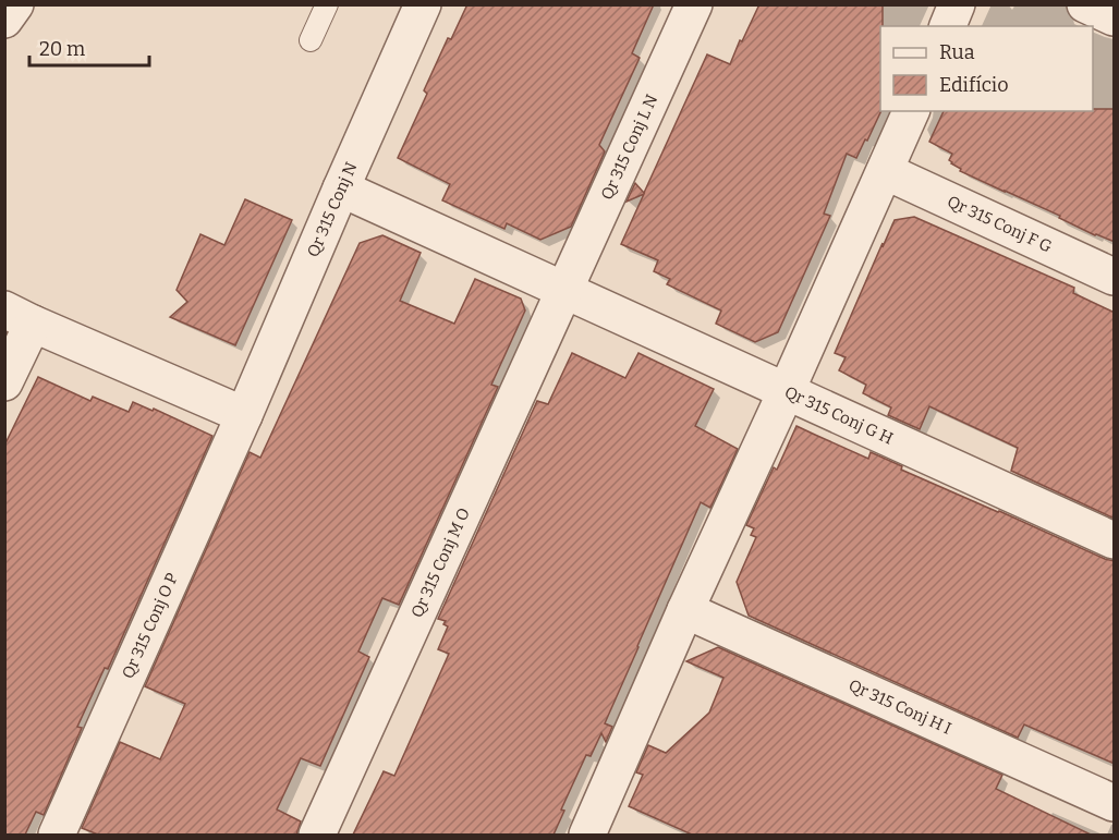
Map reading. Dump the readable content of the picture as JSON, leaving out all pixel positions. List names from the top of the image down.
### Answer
{
  "streets": {
    "street": [
      "Qr 315 Conj L N",
      "Qr 315 Conj N",
      "Qr 315 Conj F G",
      "Qr 315 Conj G H",
      "Qr 315 Conj M O",
      "Qr 315 Conj O P",
      "Qr 315 Conj H I"
    ]
  },
  "crossings": [
    ["Qr 315 Conj L N", "Qr 315 Conj G H"],
    ["Qr 315 Conj L N", "Qr 315 Conj M O"],
    ["Qr 315 Conj N", "Qr 315 Conj G H"],
    ["Qr 315 Conj N", "Qr 315 Conj O P"],
    ["Qr 315 Conj G H", "Qr 315 Conj M O"]
  ],
  "legend": ["Rua", "Edifício"],
  "scale_bar": "20 m"
}
